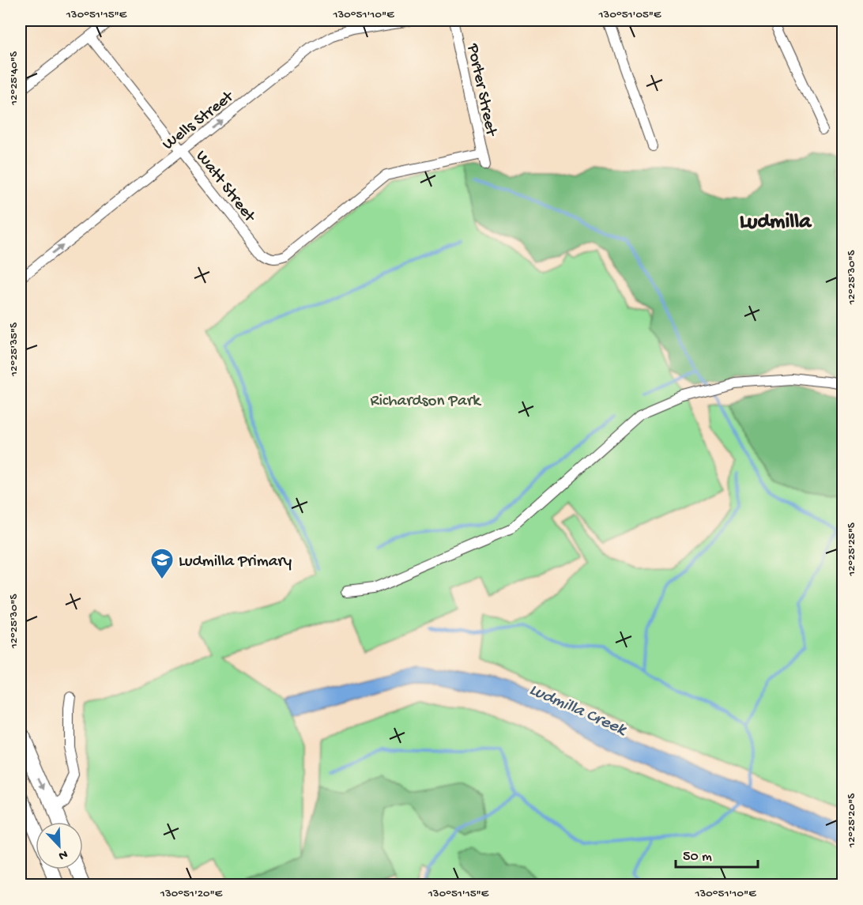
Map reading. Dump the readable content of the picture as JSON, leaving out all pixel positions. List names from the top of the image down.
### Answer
{
  "streets": {
    "street": ["Porter Street", "Wells Street", "Watt Street"]
  },
  "crossings": [
    ["Porter Street", "Watt Street"],
    ["Wells Street", "Watt Street"]
  ],
  "one_way": ["Wells Street"],
  "districts": ["Ludmilla"],
  "water": ["Ludmilla Creek"],
  "parks": ["Richardson Park"],
  "places": {
    "school or university": ["Ludmilla Primary"]
  },
  "scale_bar": "50 m",
  "north": "bottom right",
  "coordinates": [
    "130°51'15\"E",
    "130°51'10\"E",
    "130°51'05\"E",
    "12°25'40\"S",
    "12°25'30\"S",
    "12°25'35\"S",
    "12°25'25\"S",
    "12°25'20\"S",
    "130°51'20\"E"
  ]
}
